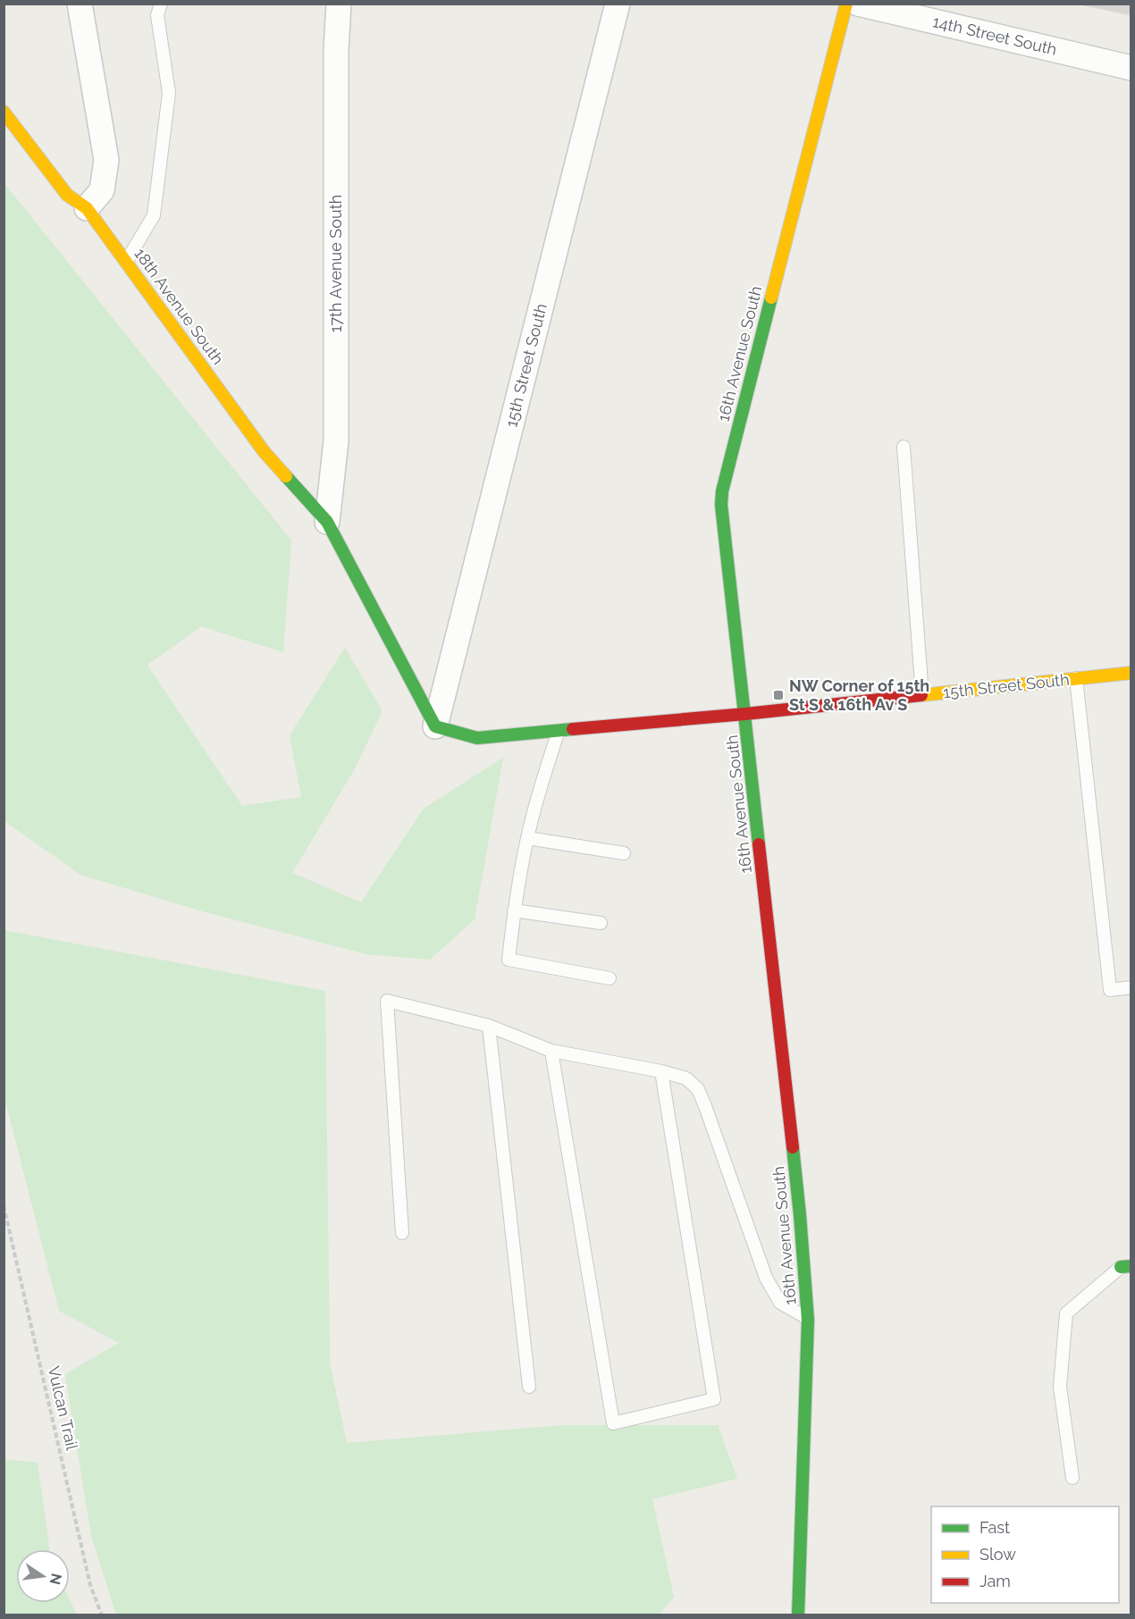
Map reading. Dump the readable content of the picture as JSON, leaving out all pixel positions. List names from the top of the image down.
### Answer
{
  "streets": {
    "street": [
      "14th Street South",
      "17th Avenue South",
      "18th Avenue South",
      "16th Avenue South",
      "15th Street South"
    ],
    "path": ["Vulcan Trail"]
  },
  "crossings": [
    ["17th Avenue South", "18th Avenue South"],
    ["16th Avenue South", "15th Street South"]
  ],
  "places": {
    "transit": ["NW Corner of 15th St S & 16th Av S"]
  },
  "legend": ["Fast", "Slow", "Jam"],
  "north": "right"
}
